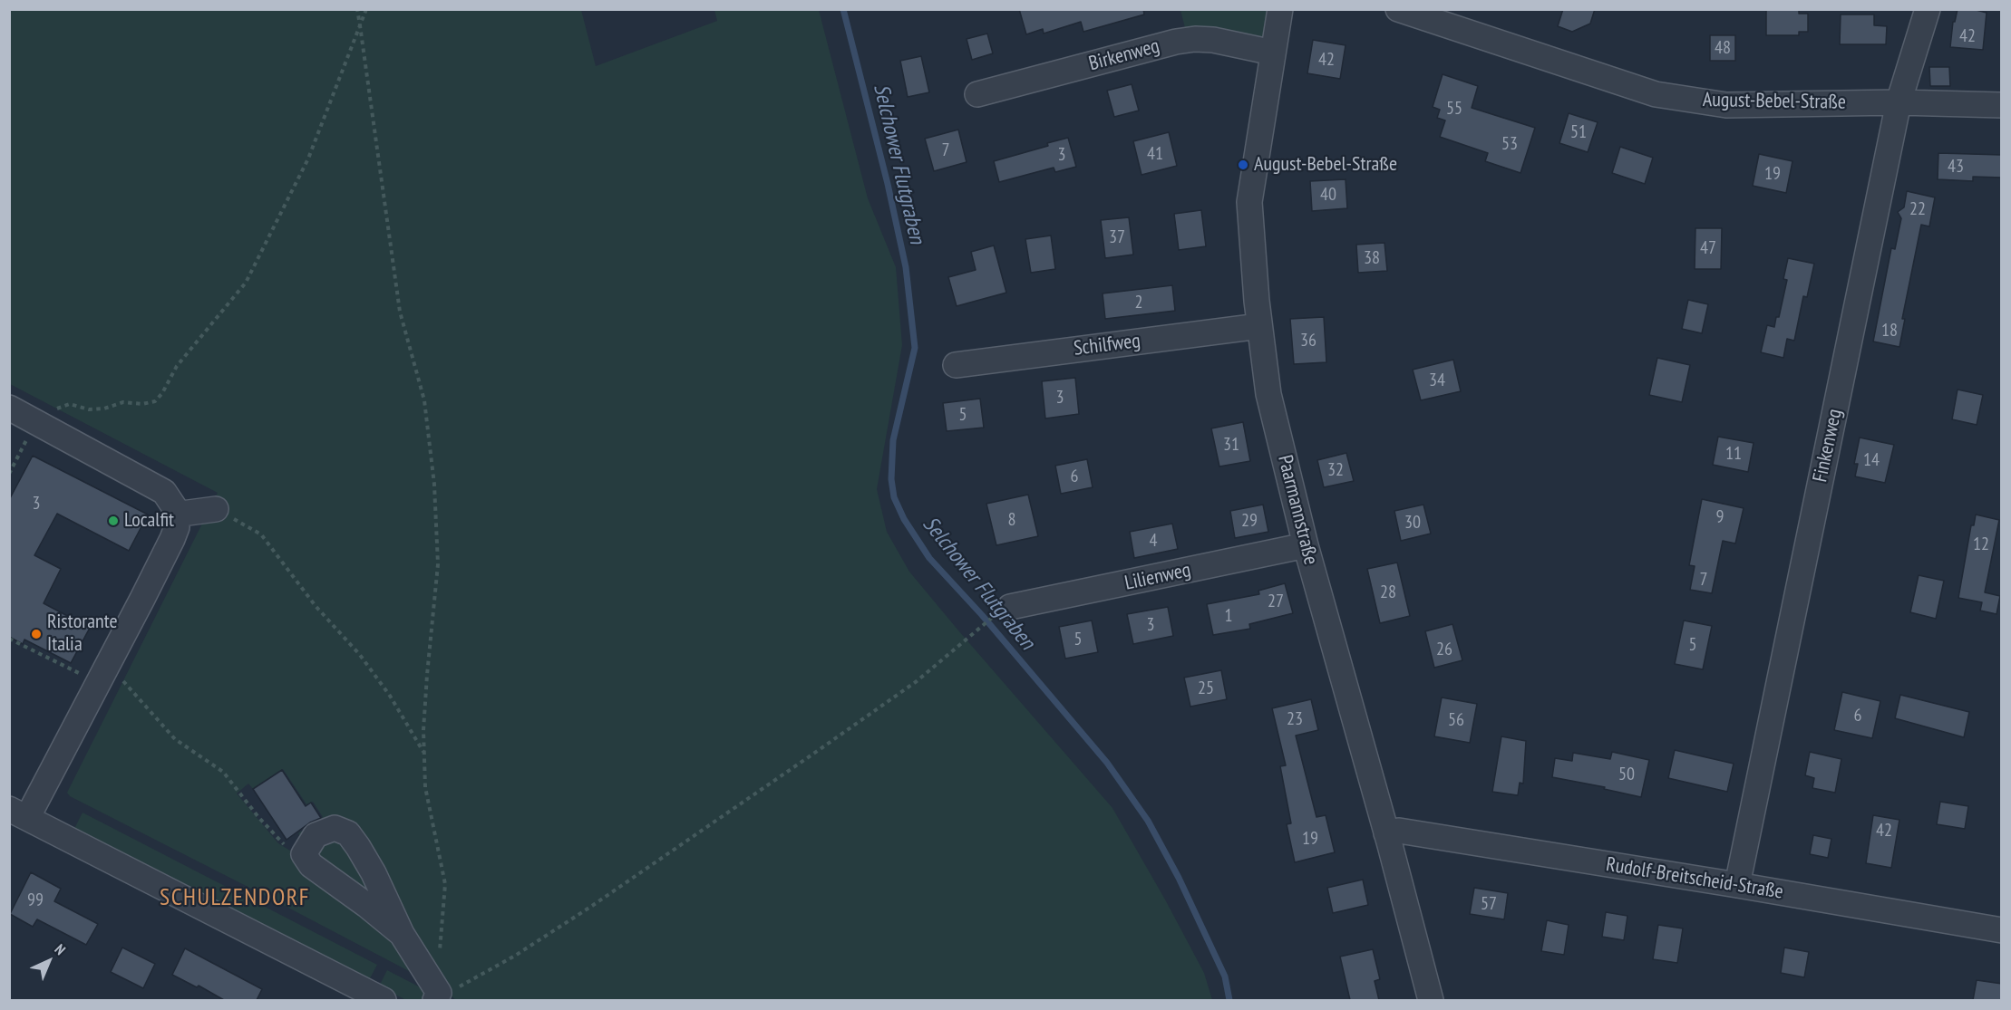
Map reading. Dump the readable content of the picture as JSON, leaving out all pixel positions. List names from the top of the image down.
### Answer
{
  "streets": {
    "street": [
      "Birkenweg",
      "August-Bebel-Straße",
      "Schilfweg",
      "Finkenweg",
      "Paarmannstraße",
      "Lilienweg",
      "Rudolf-Breitscheid-Straße"
    ]
  },
  "crossings": [
    ["Birkenweg", "Paarmannstraße"],
    ["August-Bebel-Straße", "Finkenweg"],
    ["Schilfweg", "Paarmannstraße"],
    ["Finkenweg", "Rudolf-Breitscheid-Straße"],
    ["Paarmannstraße", "Lilienweg"],
    ["Paarmannstraße", "Rudolf-Breitscheid-Straße"]
  ],
  "districts": ["SCHULZENDORF"],
  "water": ["Selchower Flutgraben"],
  "places": ["August-Bebel-Straße", "Localfit", "Ristorante Italia"],
  "house_numbers": [
    "42",
    "48",
    "42",
    "55",
    "51",
    "53",
    "7",
    "41",
    "3",
    "43",
    "19",
    "40",
    "22",
    "37",
    "47",
    "38",
    "2",
    "18",
    "36",
    "34",
    "3",
    "5",
    "31",
    "11",
    "14",
    "32",
    "6",
    "3",
    "9",
    "8",
    "29",
    "30",
    "4",
    "12",
    "7",
    "28",
    "27",
    "1",
    "3",
    "5",
    "5",
    "26",
    "25",
    "6",
    "23",
    "56",
    "50",
    "42",
    "19",
    "99",
    "57"
  ],
  "north": "top right"
}
